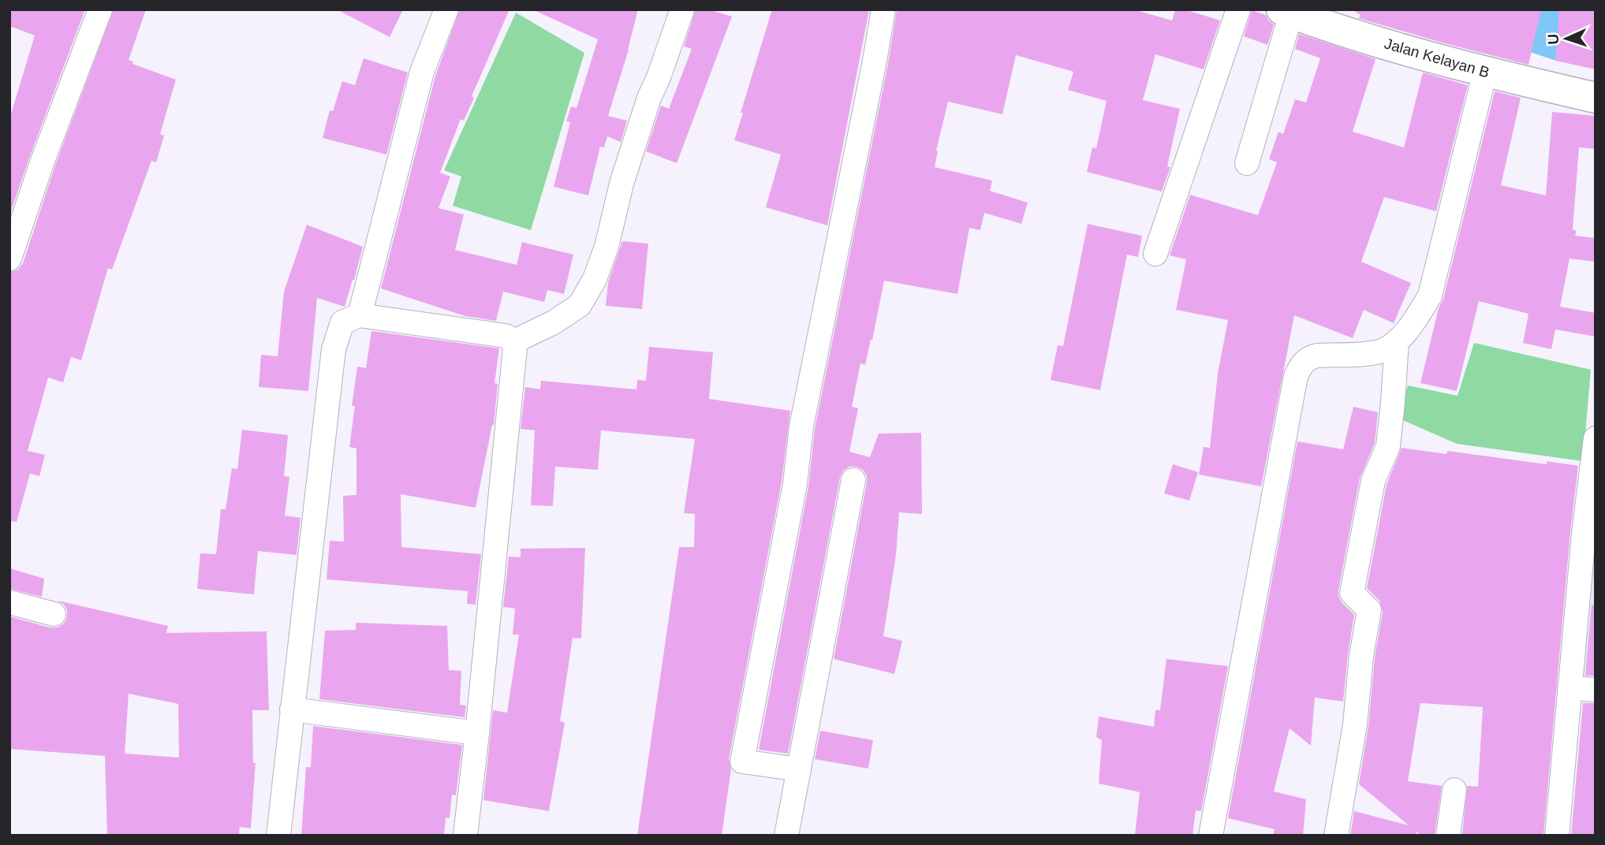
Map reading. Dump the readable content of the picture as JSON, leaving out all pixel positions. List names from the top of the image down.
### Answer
{
  "streets": {
    "street": ["Jalan Kelayan B"]
  },
  "north": "left"
}
